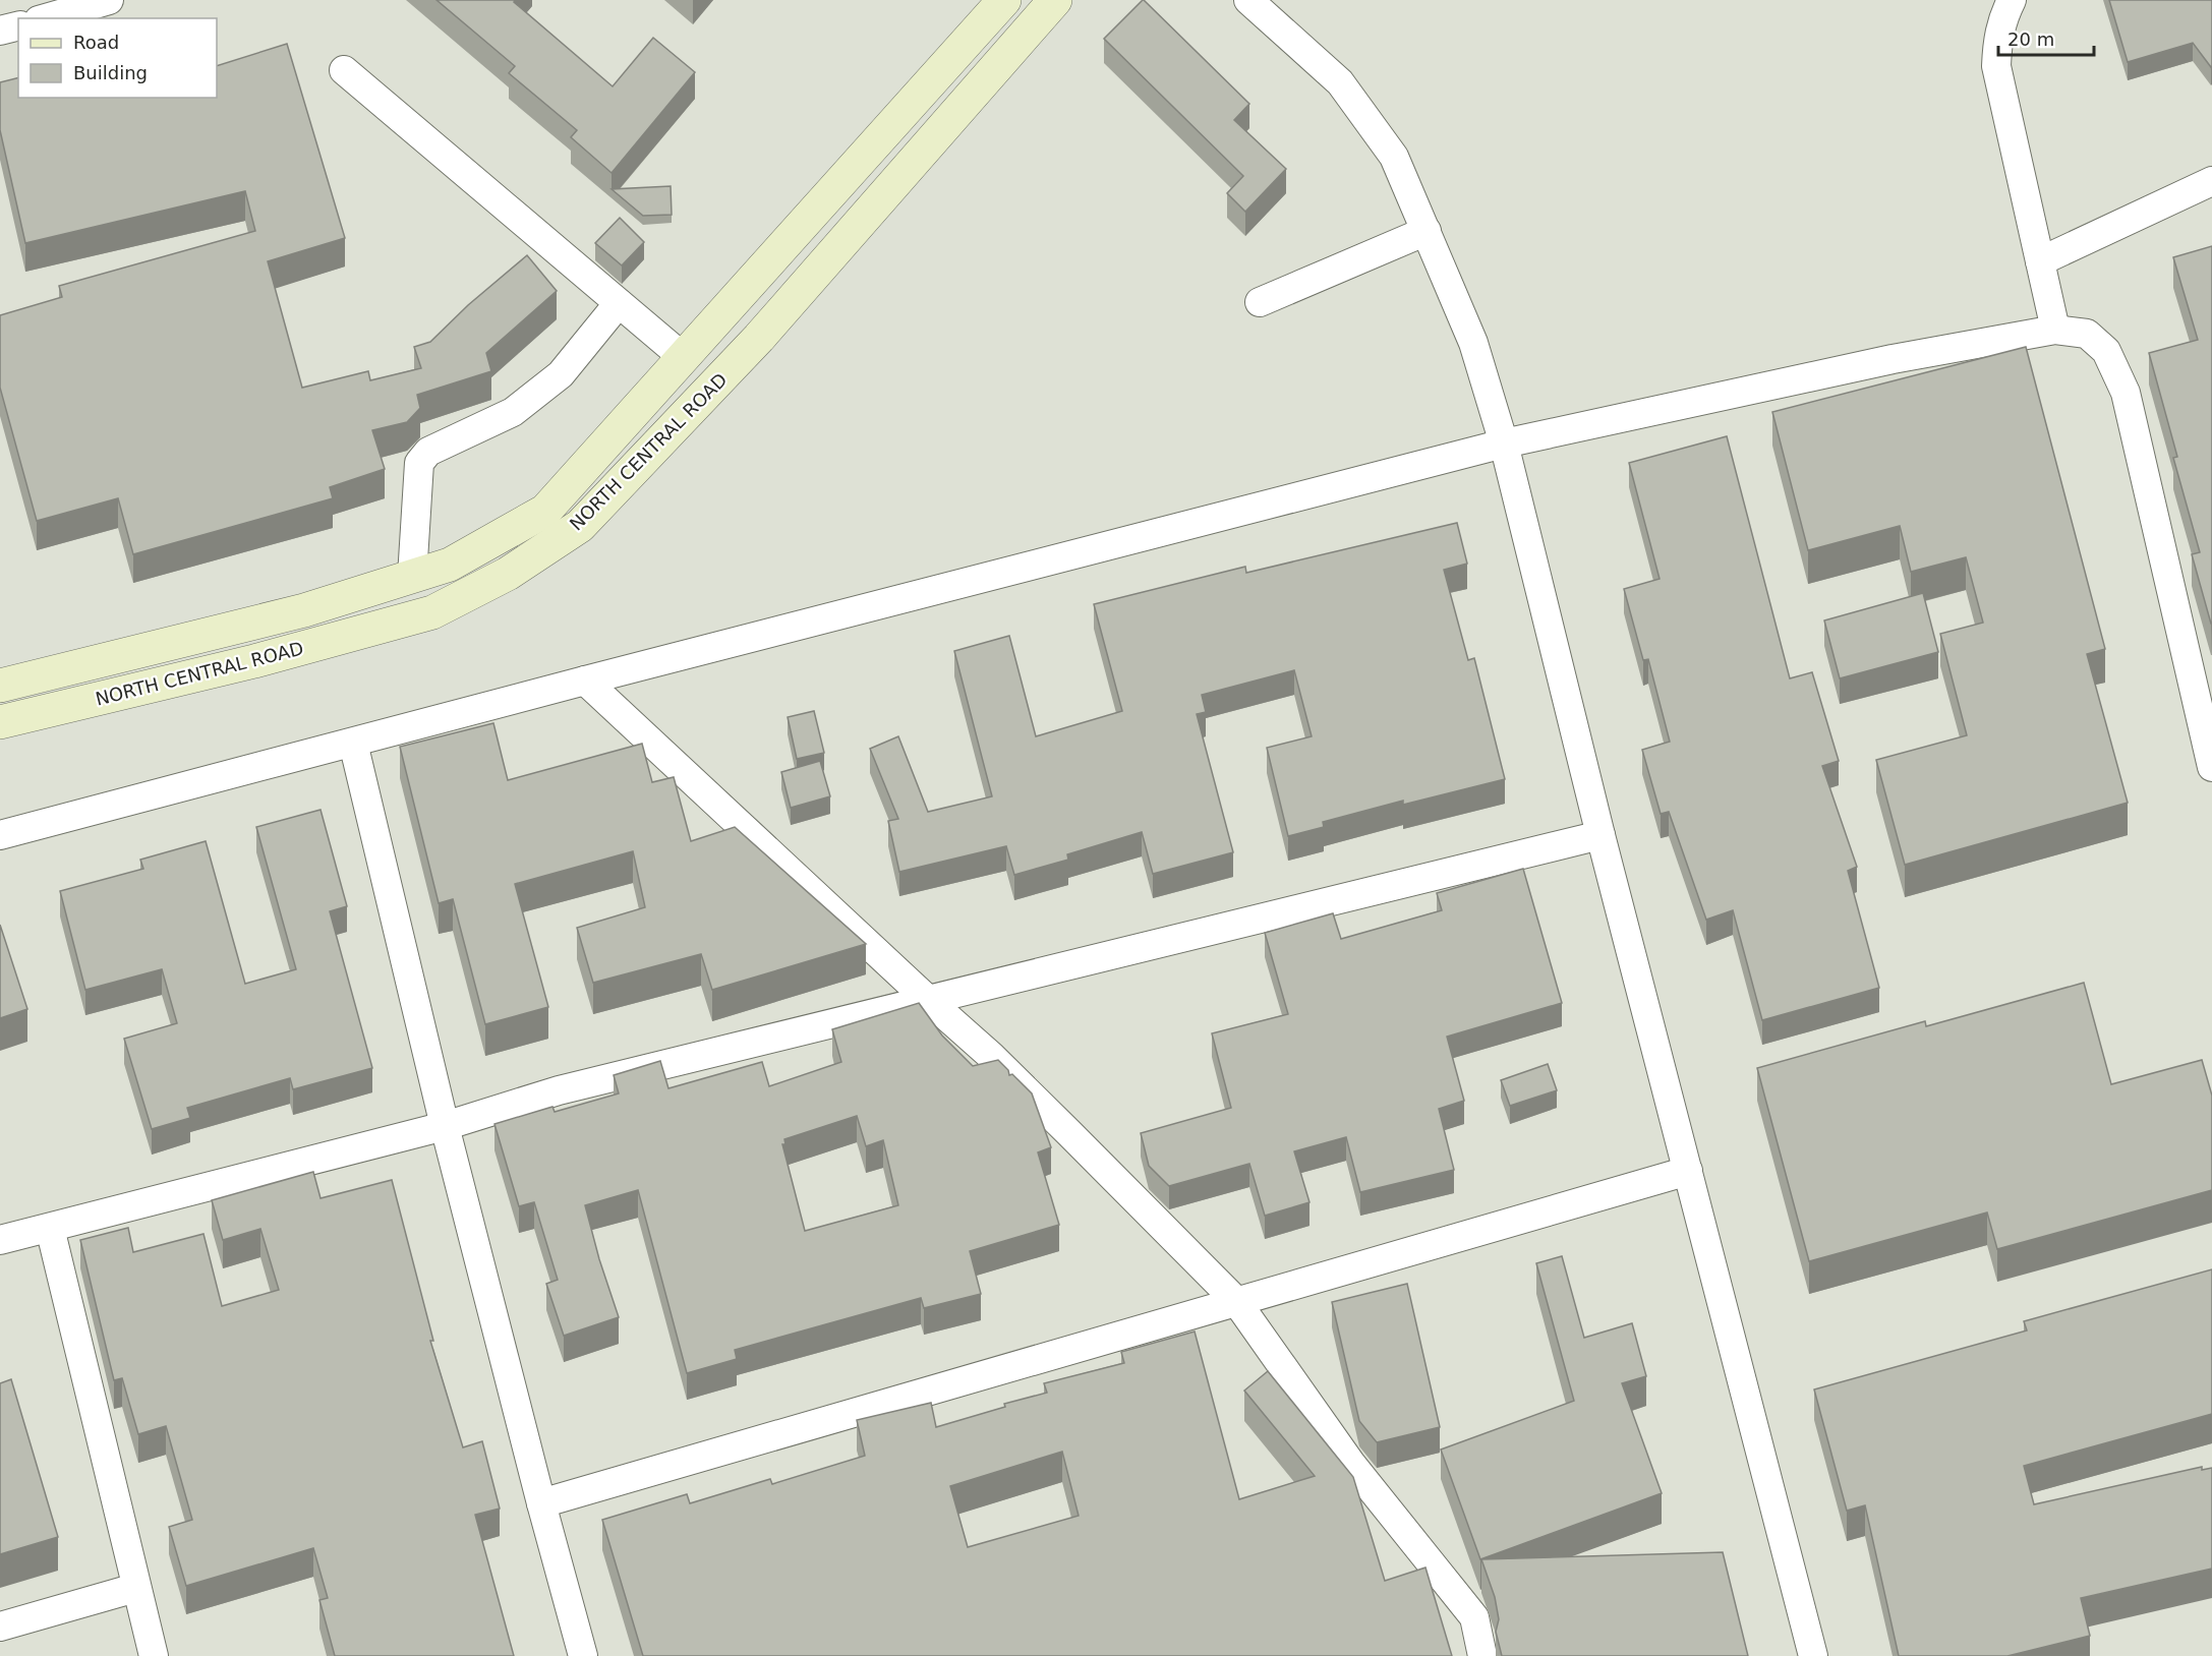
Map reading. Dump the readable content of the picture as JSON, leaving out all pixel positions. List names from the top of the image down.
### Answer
{
  "streets": {
    "main road": ["NORTH CENTRAL ROAD"]
  },
  "legend": ["Road", "Building"],
  "scale_bar": "20 m"
}
